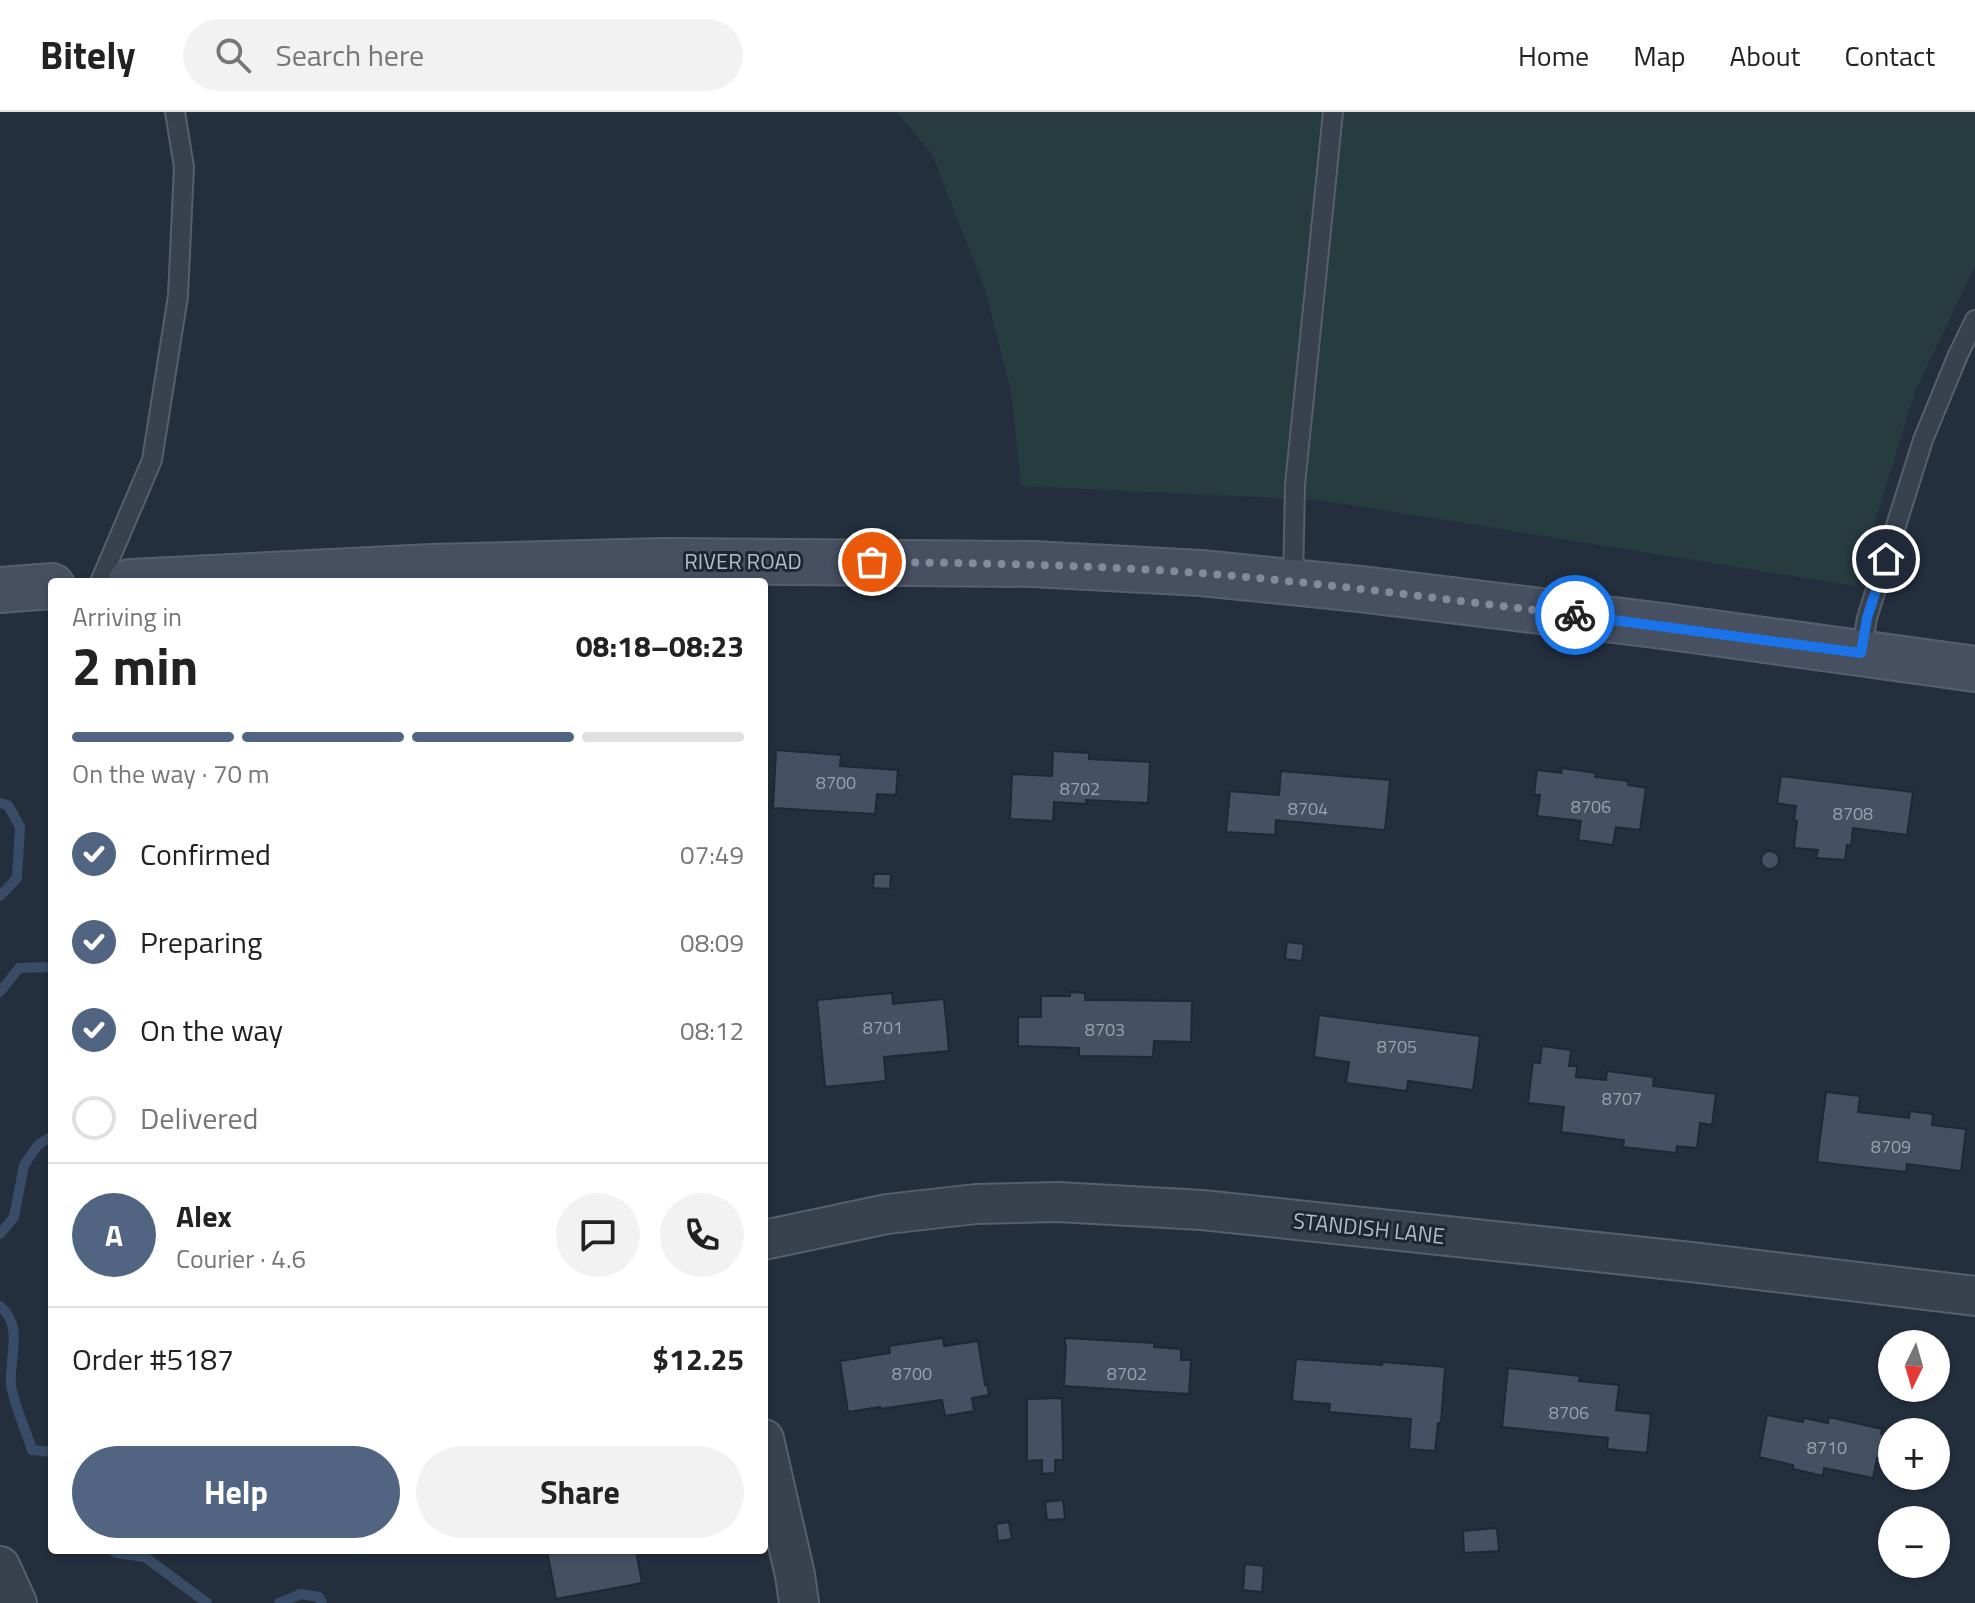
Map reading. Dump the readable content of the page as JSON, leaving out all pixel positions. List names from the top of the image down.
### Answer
{
  "streets": {
    "main road": ["RIVER ROAD"],
    "street": ["STANDISH LANE"]
  },
  "house_numbers": [
    "8700",
    "8702",
    "8706",
    "8704",
    "8708",
    "8701",
    "8703",
    "8705",
    "8707",
    "8709",
    "8700",
    "8702",
    "8706",
    "8710"
  ],
  "north": "bottom",
  "page": {
    "header": "Bitely",
    "search": "Search here",
    "nav": [
      "Home",
      "Map",
      "About",
      "Contact"
    ],
    "heading": ["2 min", "Arriving in", "08:18–08:23"],
    "panel": [
      "Alex",
      "Courier · 4.6",
      "Order #5187",
      "$12.25"
    ],
    "bar": "On the way · 70 m",
    "list": [
      ["Confirmed", "07:49"],
      ["Preparing", "08:09"],
      ["On the way", "08:12"],
      "Delivered"
    ],
    "round": "A",
    "map_buttons": ["+", "−"],
    "buttons": ["Help", "Share"]
  }
}
